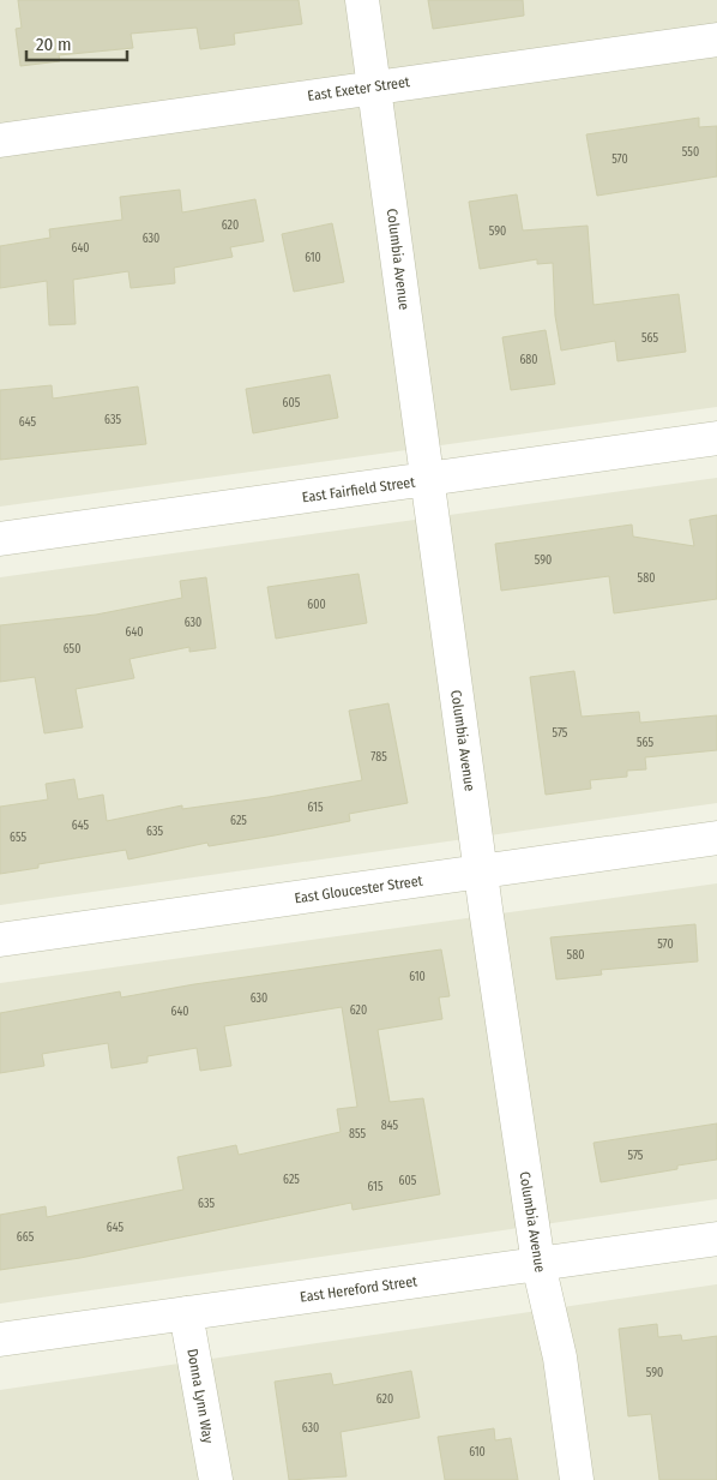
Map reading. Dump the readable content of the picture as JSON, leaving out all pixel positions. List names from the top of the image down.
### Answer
{
  "streets": {
    "street": [
      "East Exeter Street",
      "Columbia Avenue",
      "East Fairfield Street",
      "East Gloucester Street",
      "East Hereford Street",
      "Donna Lynn Way"
    ]
  },
  "crossings": [
    ["East Exeter Street", "Columbia Avenue"],
    ["Columbia Avenue", "East Fairfield Street"],
    ["Columbia Avenue", "East Gloucester Street"],
    ["Columbia Avenue", "East Hereford Street"],
    ["East Hereford Street", "Donna Lynn Way"]
  ],
  "house_numbers": [
    "550",
    "570",
    "620",
    "590",
    "630",
    "640",
    "610",
    "565",
    "680",
    "605",
    "635",
    "645",
    "590",
    "580",
    "600",
    "630",
    "640",
    "650",
    "575",
    "565",
    "785",
    "615",
    "625",
    "645",
    "635",
    "655",
    "570",
    "580",
    "610",
    "630",
    "620",
    "640",
    "845",
    "855",
    "575",
    "625",
    "605",
    "615",
    "635",
    "645",
    "665",
    "590",
    "620",
    "630",
    "610"
  ],
  "scale_bar": "20 m"
}
